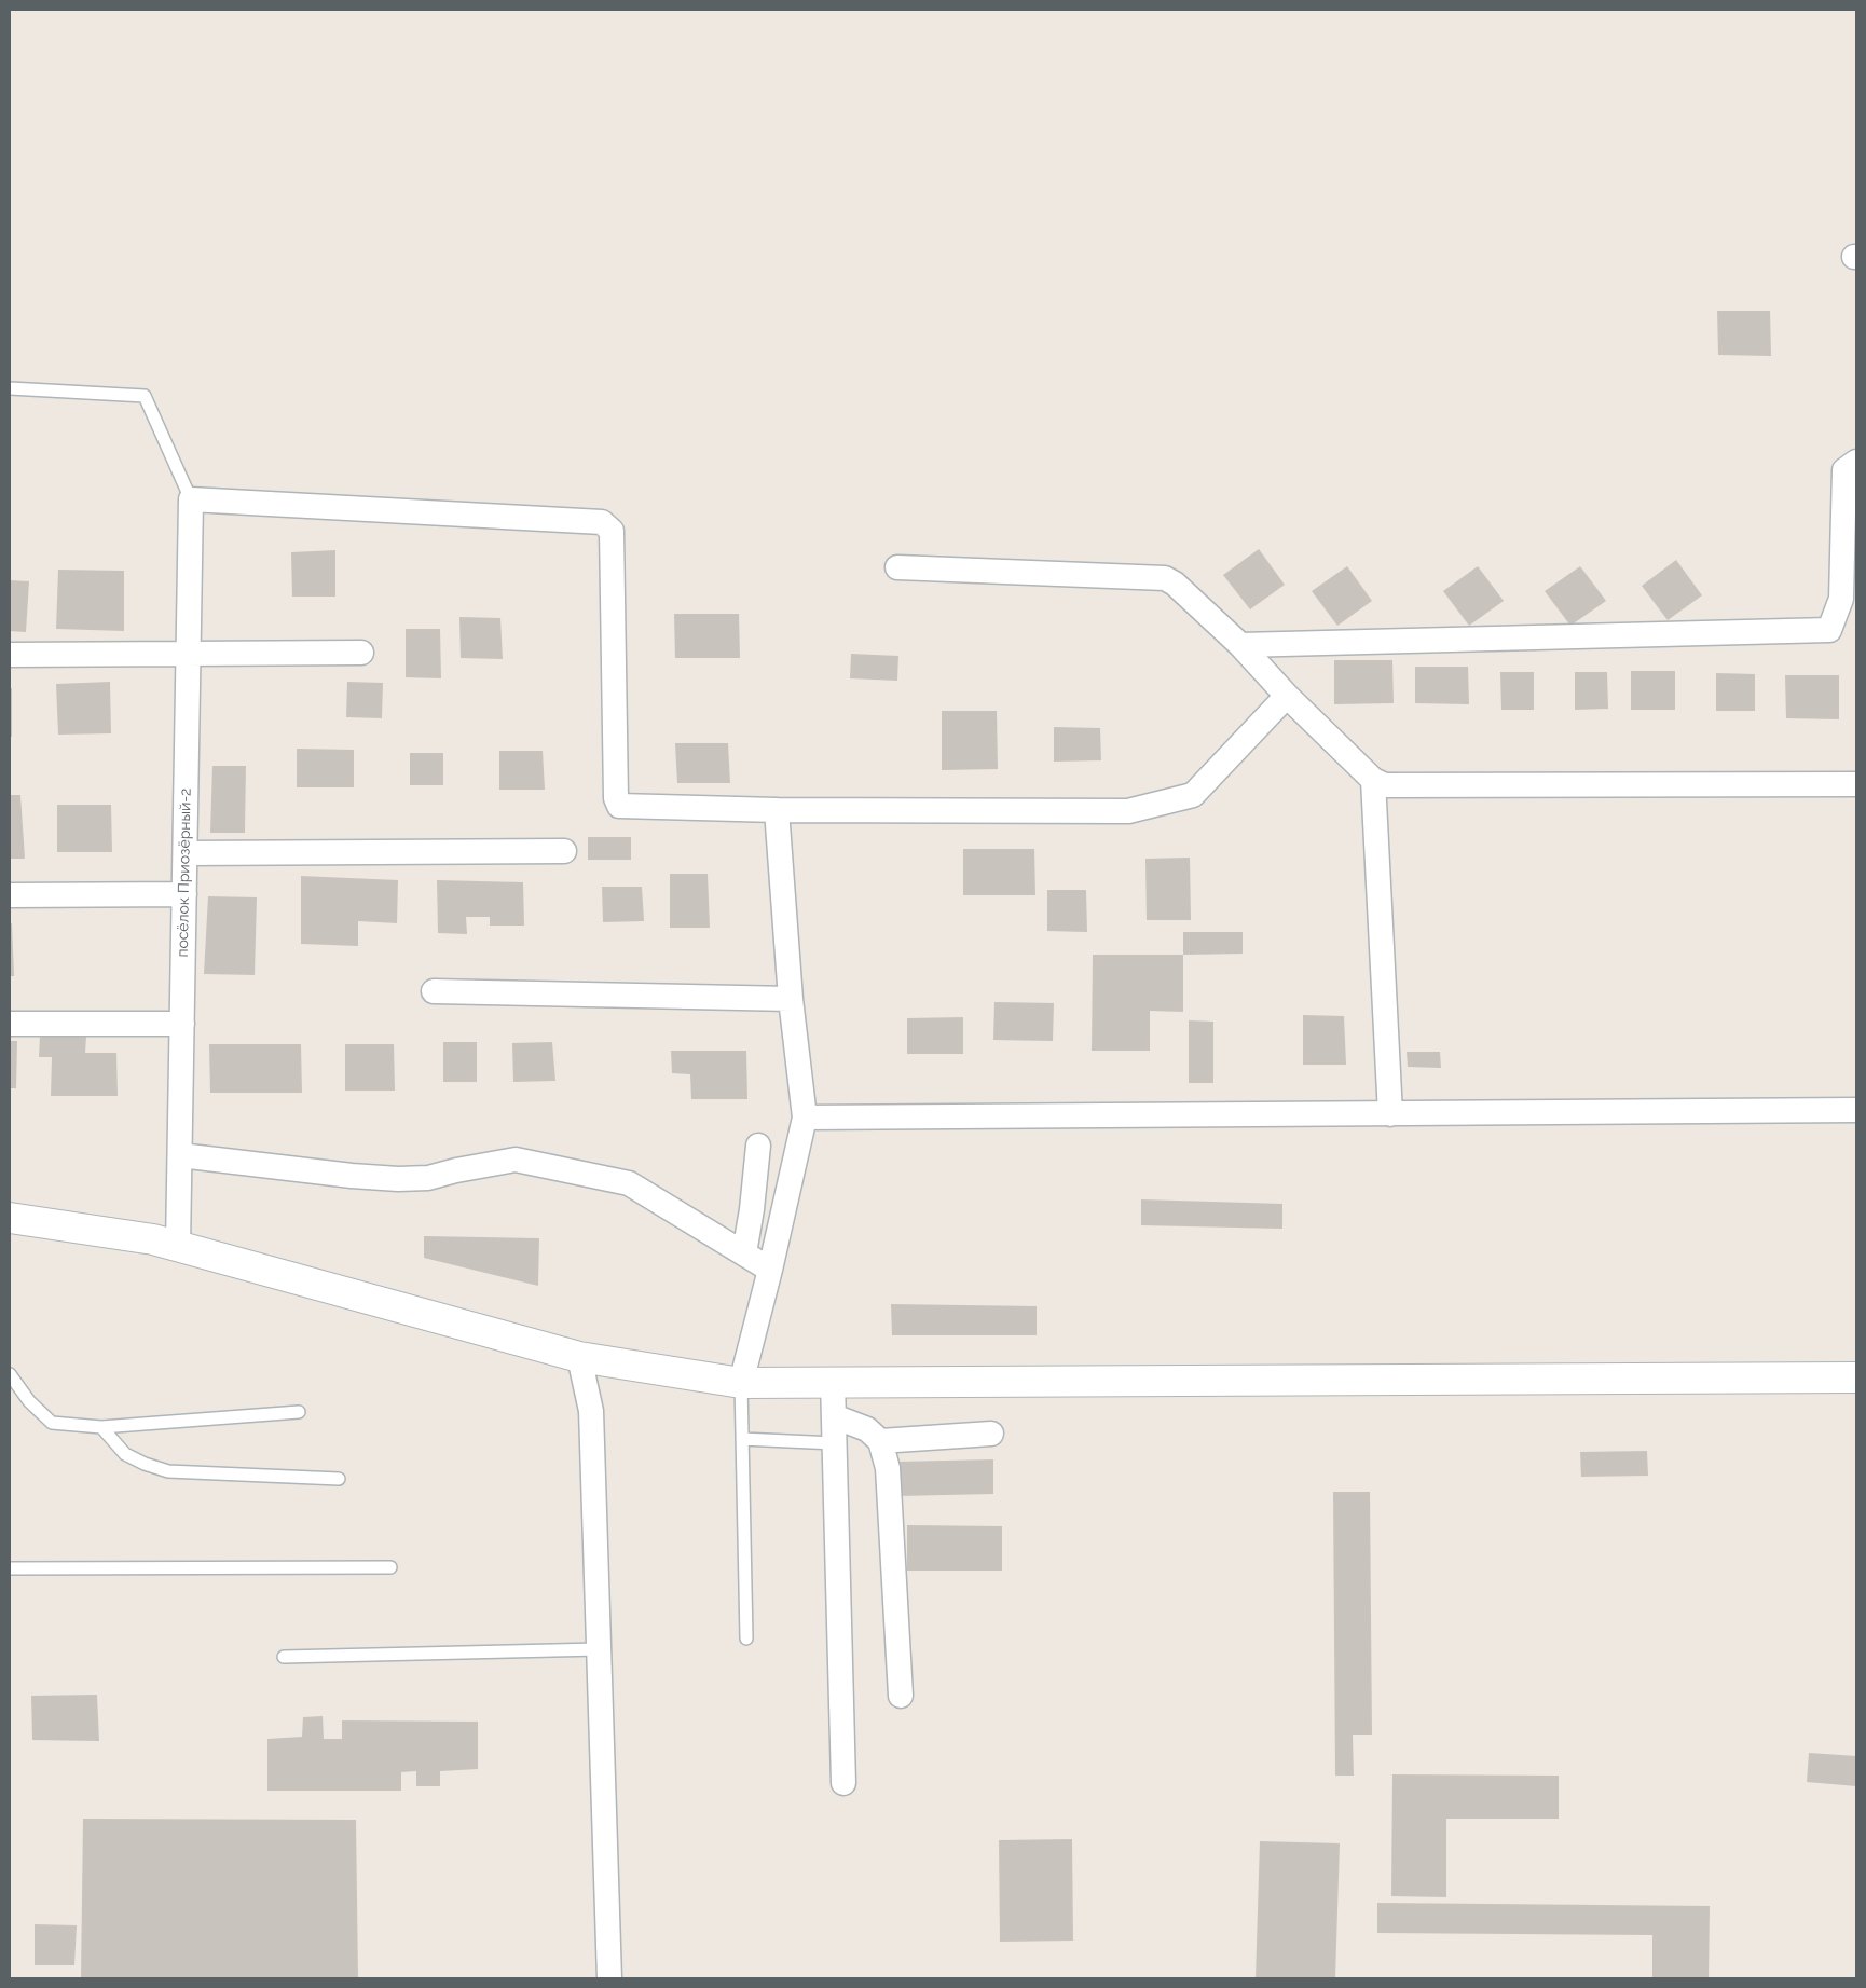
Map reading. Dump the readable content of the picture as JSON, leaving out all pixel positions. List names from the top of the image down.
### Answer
{
  "streets": {
    "street": ["посёлок Приозёрный-2"]
  }
}
